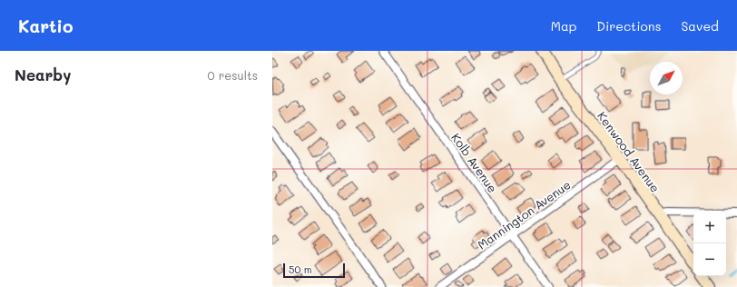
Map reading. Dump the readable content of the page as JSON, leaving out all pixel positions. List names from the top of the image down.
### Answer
{
  "streets": {
    "main road": ["Kenwood Avenue"],
    "street": ["Kolb Avenue", "Mannington Avenue"]
  },
  "crossings": [
    ["Kenwood Avenue", "Mannington Avenue"],
    ["Kolb Avenue", "Mannington Avenue"]
  ],
  "scale_bar": "50 m",
  "north": "top right",
  "page": {
    "header": "Kartio",
    "nav": ["Map", "Directions", "Saved"],
    "heading": ["Nearby", "0 results"],
    "map_buttons": ["+", "−"],
    "scale": "50 m"
  }
}
